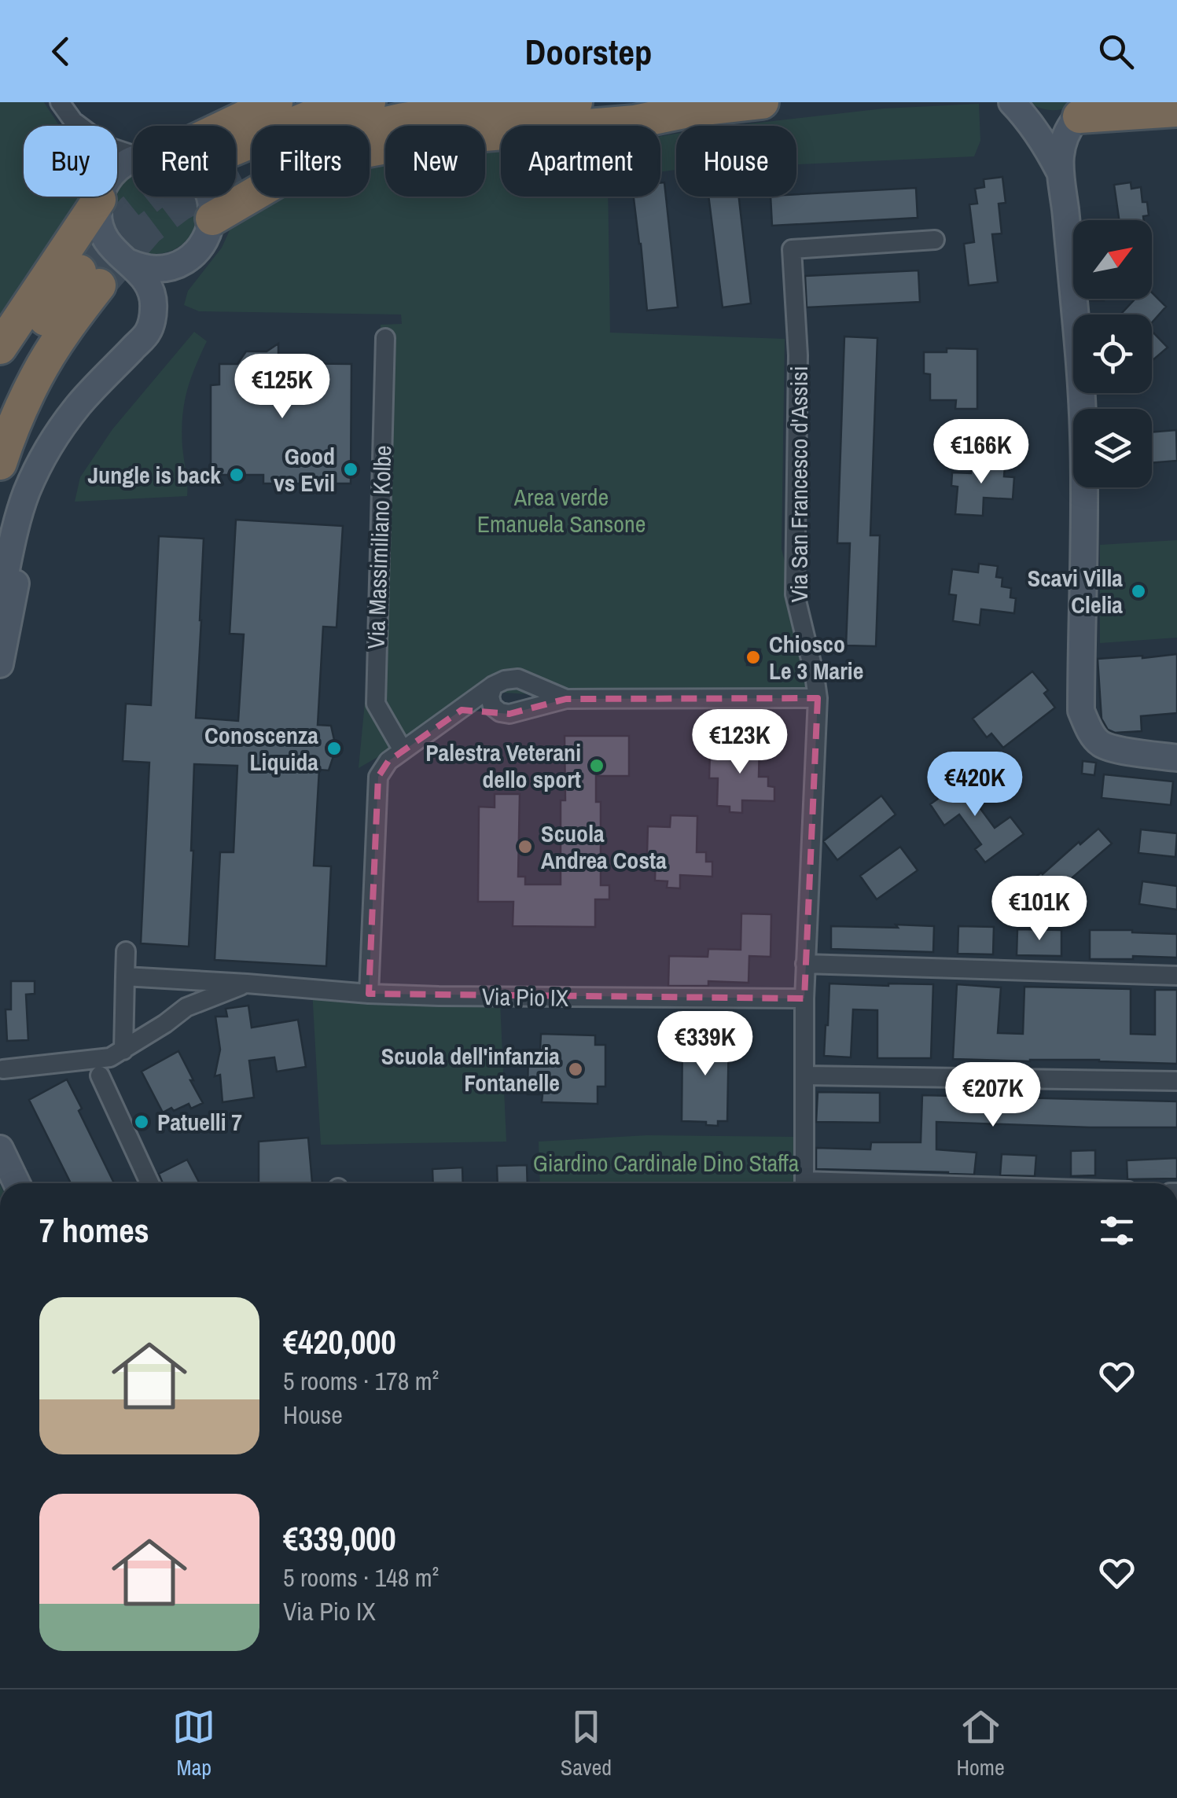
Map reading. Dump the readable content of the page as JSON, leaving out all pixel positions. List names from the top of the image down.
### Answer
{
  "streets": {
    "street": ["Via San Francesco d'Assisi", "Via Massimiliano Kolbe", "Via Pio IX"]
  },
  "crossings": [
    ["Via San Francesco d'Assisi", "Via Pio IX"]
  ],
  "parks": ["Area verde Emanuela Sansone", "Giardino Cardinale Dino Staffa"],
  "places": [
    "Good vs Evil",
    "Jungle is back",
    "Scavi Villa Clelia",
    "Chiosco Le 3 Marie",
    "Conoscenza Liquida",
    "Palestra Veterani dello sport",
    "Scuola Andrea Costa",
    "Scuola dell'infanzia Fontanelle",
    "Patuelli 7"
  ],
  "north": "top right",
  "page": {
    "header": "Doorstep",
    "chip": [
      "Buy",
      "Rent",
      "Filters",
      "New",
      "Apartment",
      "House"
    ],
    "price": [
      "€125K",
      "€166K",
      "€123K",
      "€420K",
      "€101K",
      "€339K",
      "€207K"
    ],
    "heading": "7 homes",
    "list": [
      {
        "name": "€420,000",
        "note": "5 rooms · 178 m² · House"
      },
      {
        "name": "€339,000",
        "note": "5 rooms · 148 m² · Via Pio IX"
      }
    ],
    "tabs": ["Map", "Saved", "Home"]
  }
}
